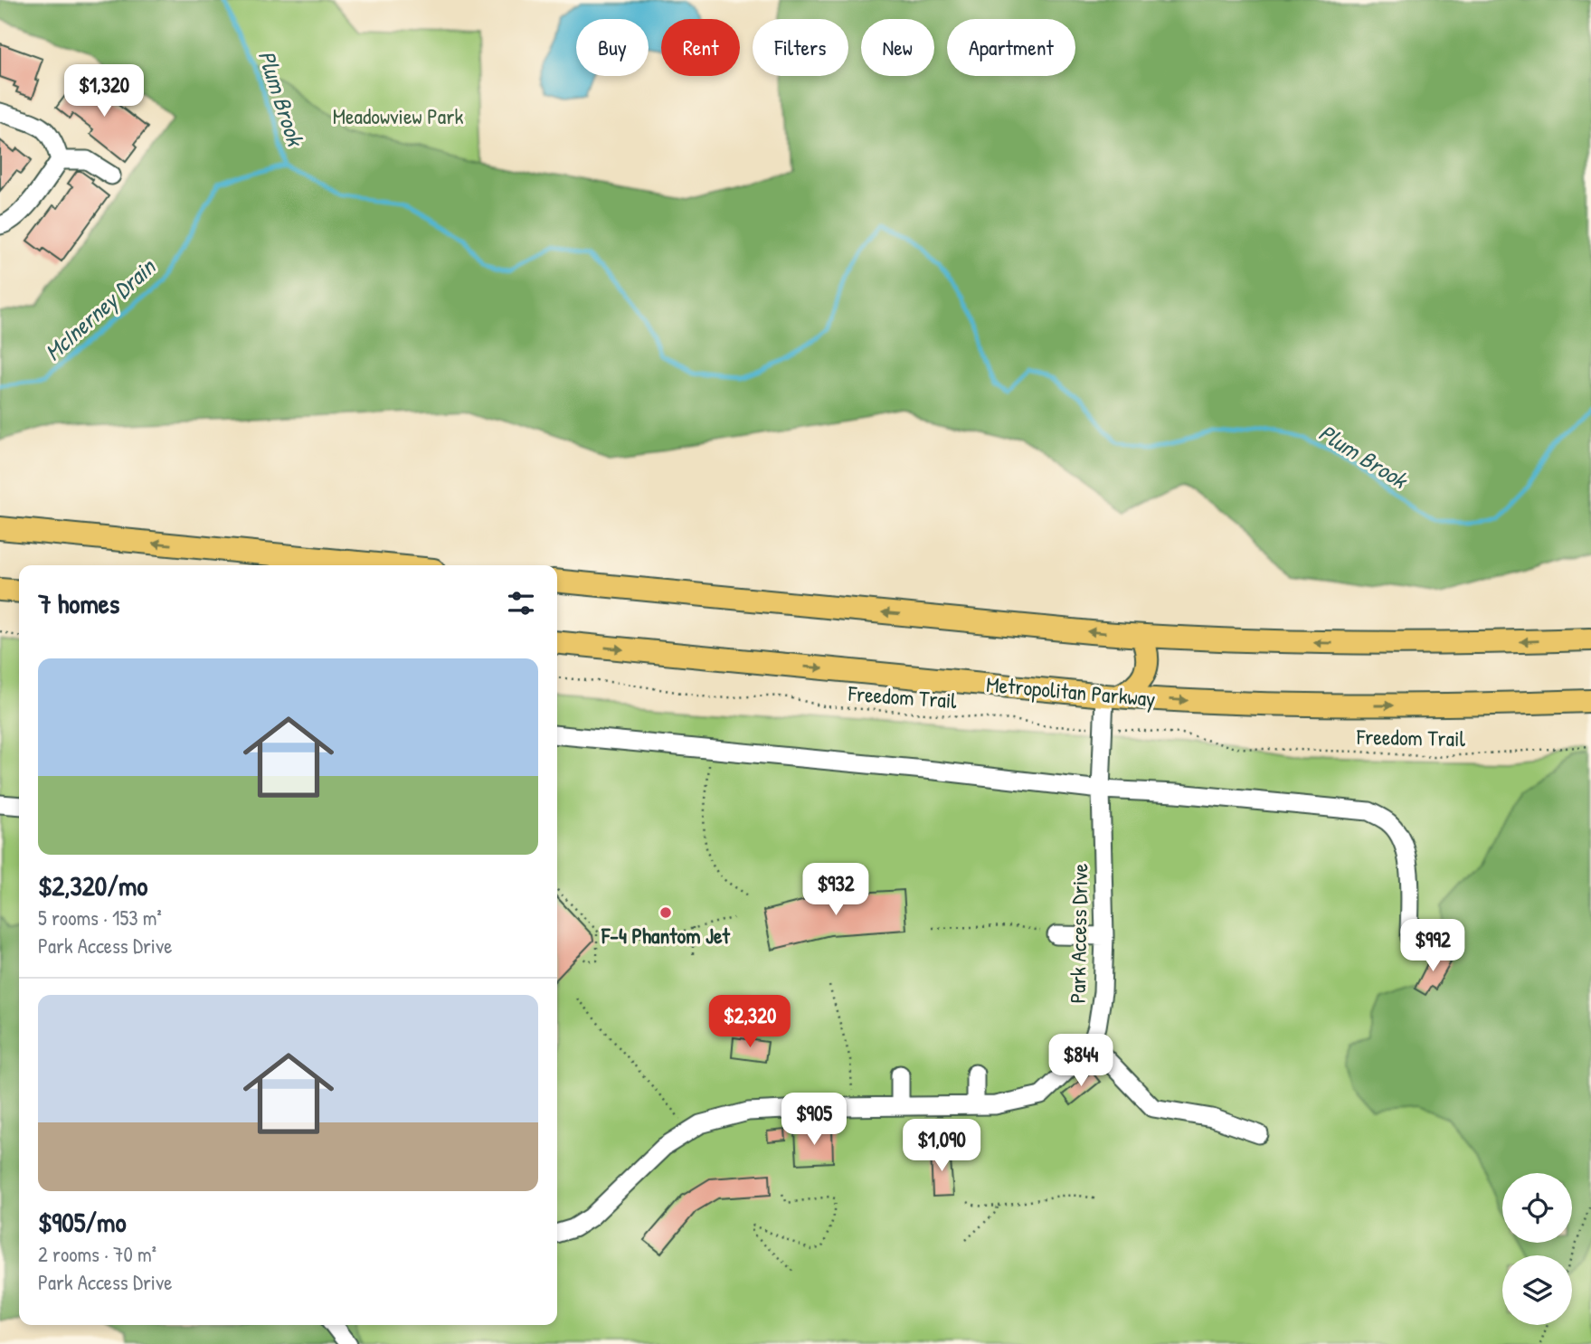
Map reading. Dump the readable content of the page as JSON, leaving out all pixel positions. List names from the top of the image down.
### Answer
{
  "streets": {
    "main road": ["Metropolitan Parkway"],
    "street": ["Park Access Drive"],
    "path": ["Freedom Trail"]
  },
  "crossings": [
    ["Metropolitan Parkway", "Park Access Drive"],
    ["Freedom Trail", "Park Access Drive"]
  ],
  "water": ["Plum Brook", "McInerney Drain"],
  "parks": ["Meadowview Park"],
  "places": ["F-4 Phantom Jet"],
  "page": {
    "chip": [
      "Buy",
      "Rent",
      "Filters",
      "New",
      "Apartment"
    ],
    "price": [
      "$1,320",
      "$932",
      "$992",
      "$2,320",
      "$844",
      "$905",
      "$1,090"
    ],
    "heading": "7 homes",
    "list": [
      {
        "name": "$2,320/mo",
        "note": "5 rooms · 153 m² · Park Access Drive"
      },
      {
        "name": "$905/mo",
        "note": "2 rooms · 70 m² · Park Access Drive"
      }
    ]
  }
}
